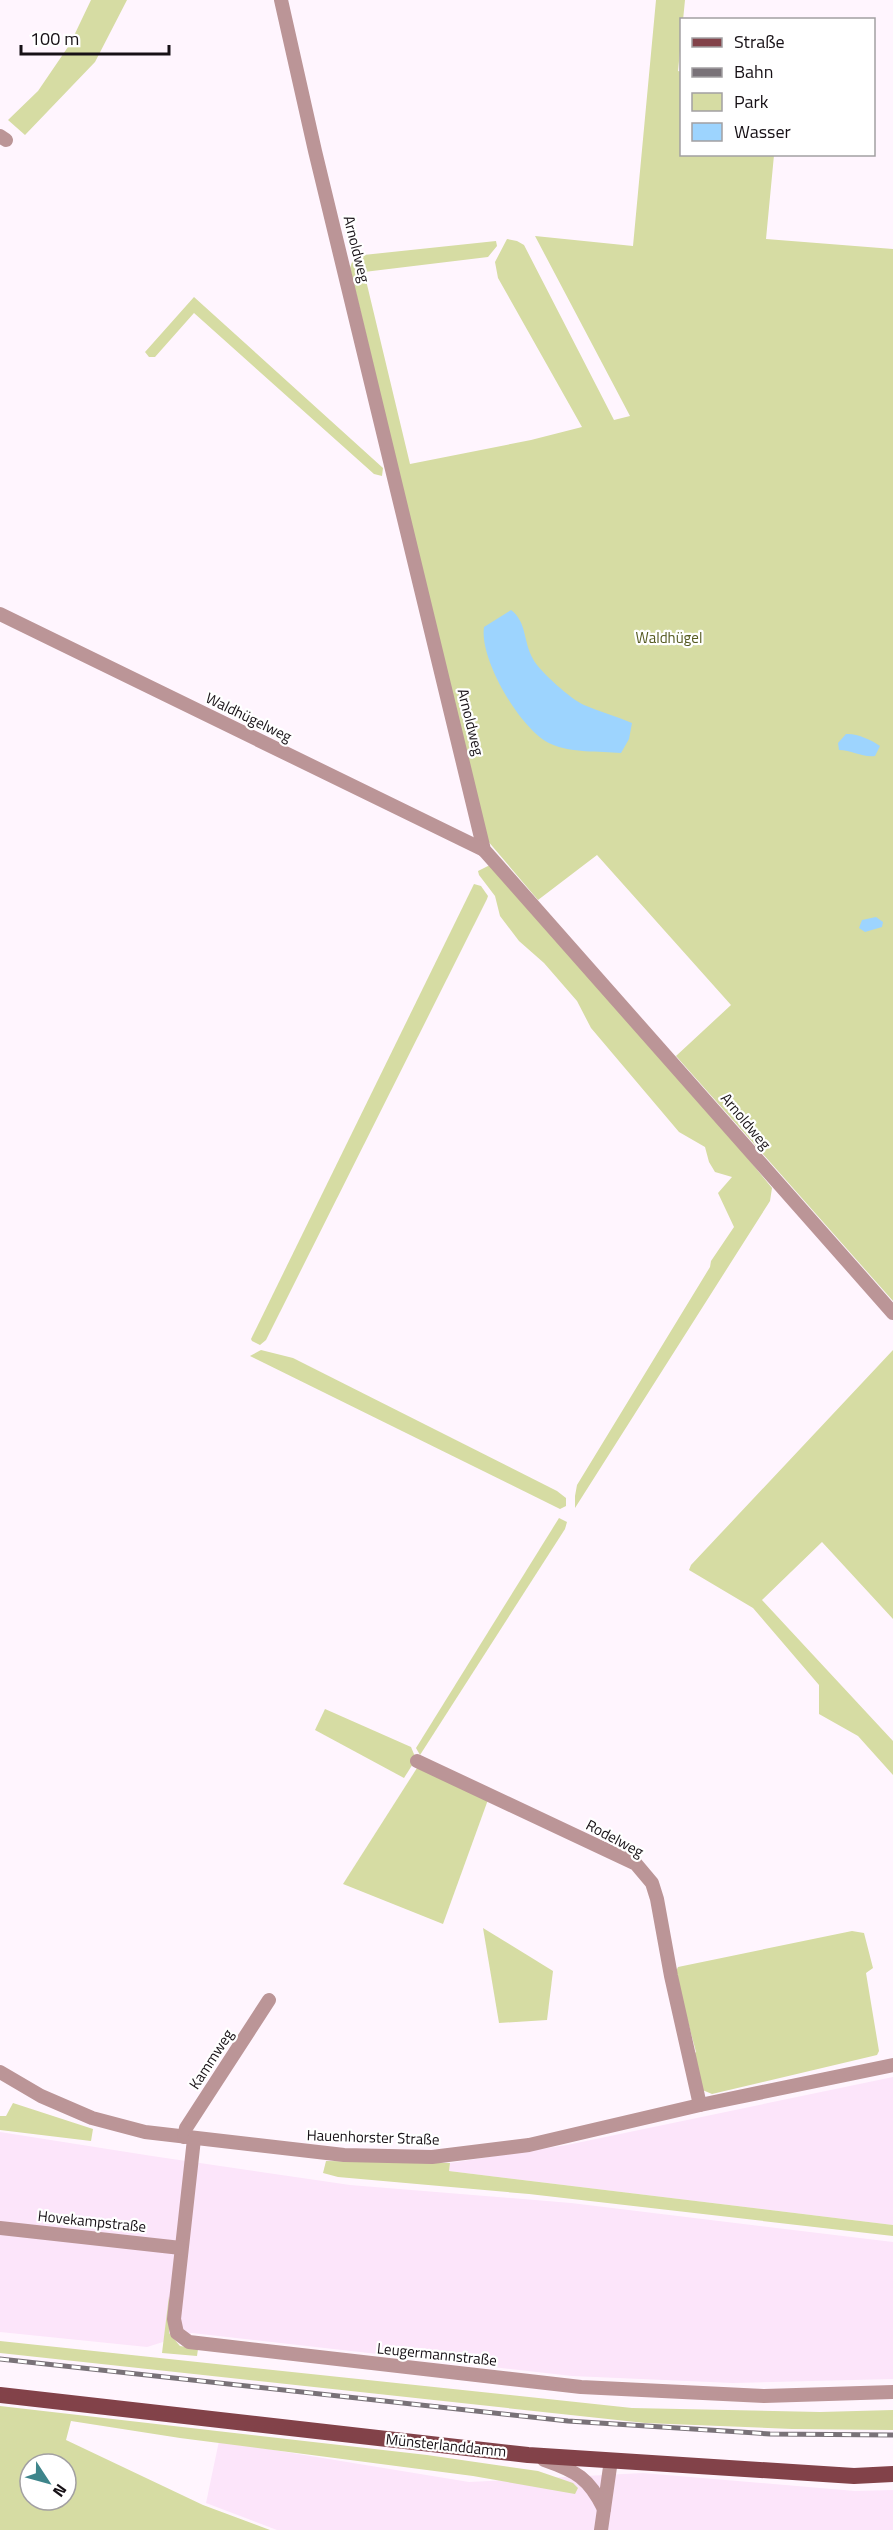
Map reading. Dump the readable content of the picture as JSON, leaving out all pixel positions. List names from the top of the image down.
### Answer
{
  "streets": {
    "main road": ["Münsterlanddamm"],
    "street": [
      "Arnoldweg",
      "Waldhügelweg",
      "Rodelweg",
      "Kammweg",
      "Hauenhorster Straße",
      "Hovekampstraße",
      "Leugermannstraße"
    ]
  },
  "crossings": [
    ["Arnoldweg", "Waldhügelweg"],
    ["Rodelweg", "Hauenhorster Straße"],
    ["Kammweg", "Hauenhorster Straße"],
    ["Kammweg", "Leugermannstraße"],
    ["Hauenhorster Straße", "Leugermannstraße"],
    ["Hovekampstraße", "Leugermannstraße"]
  ],
  "parks": ["Waldhügel"],
  "legend": [
    "Straße",
    "Bahn",
    "Park",
    "Wasser"
  ],
  "scale_bar": "100 m",
  "north": "bottom right"
}
